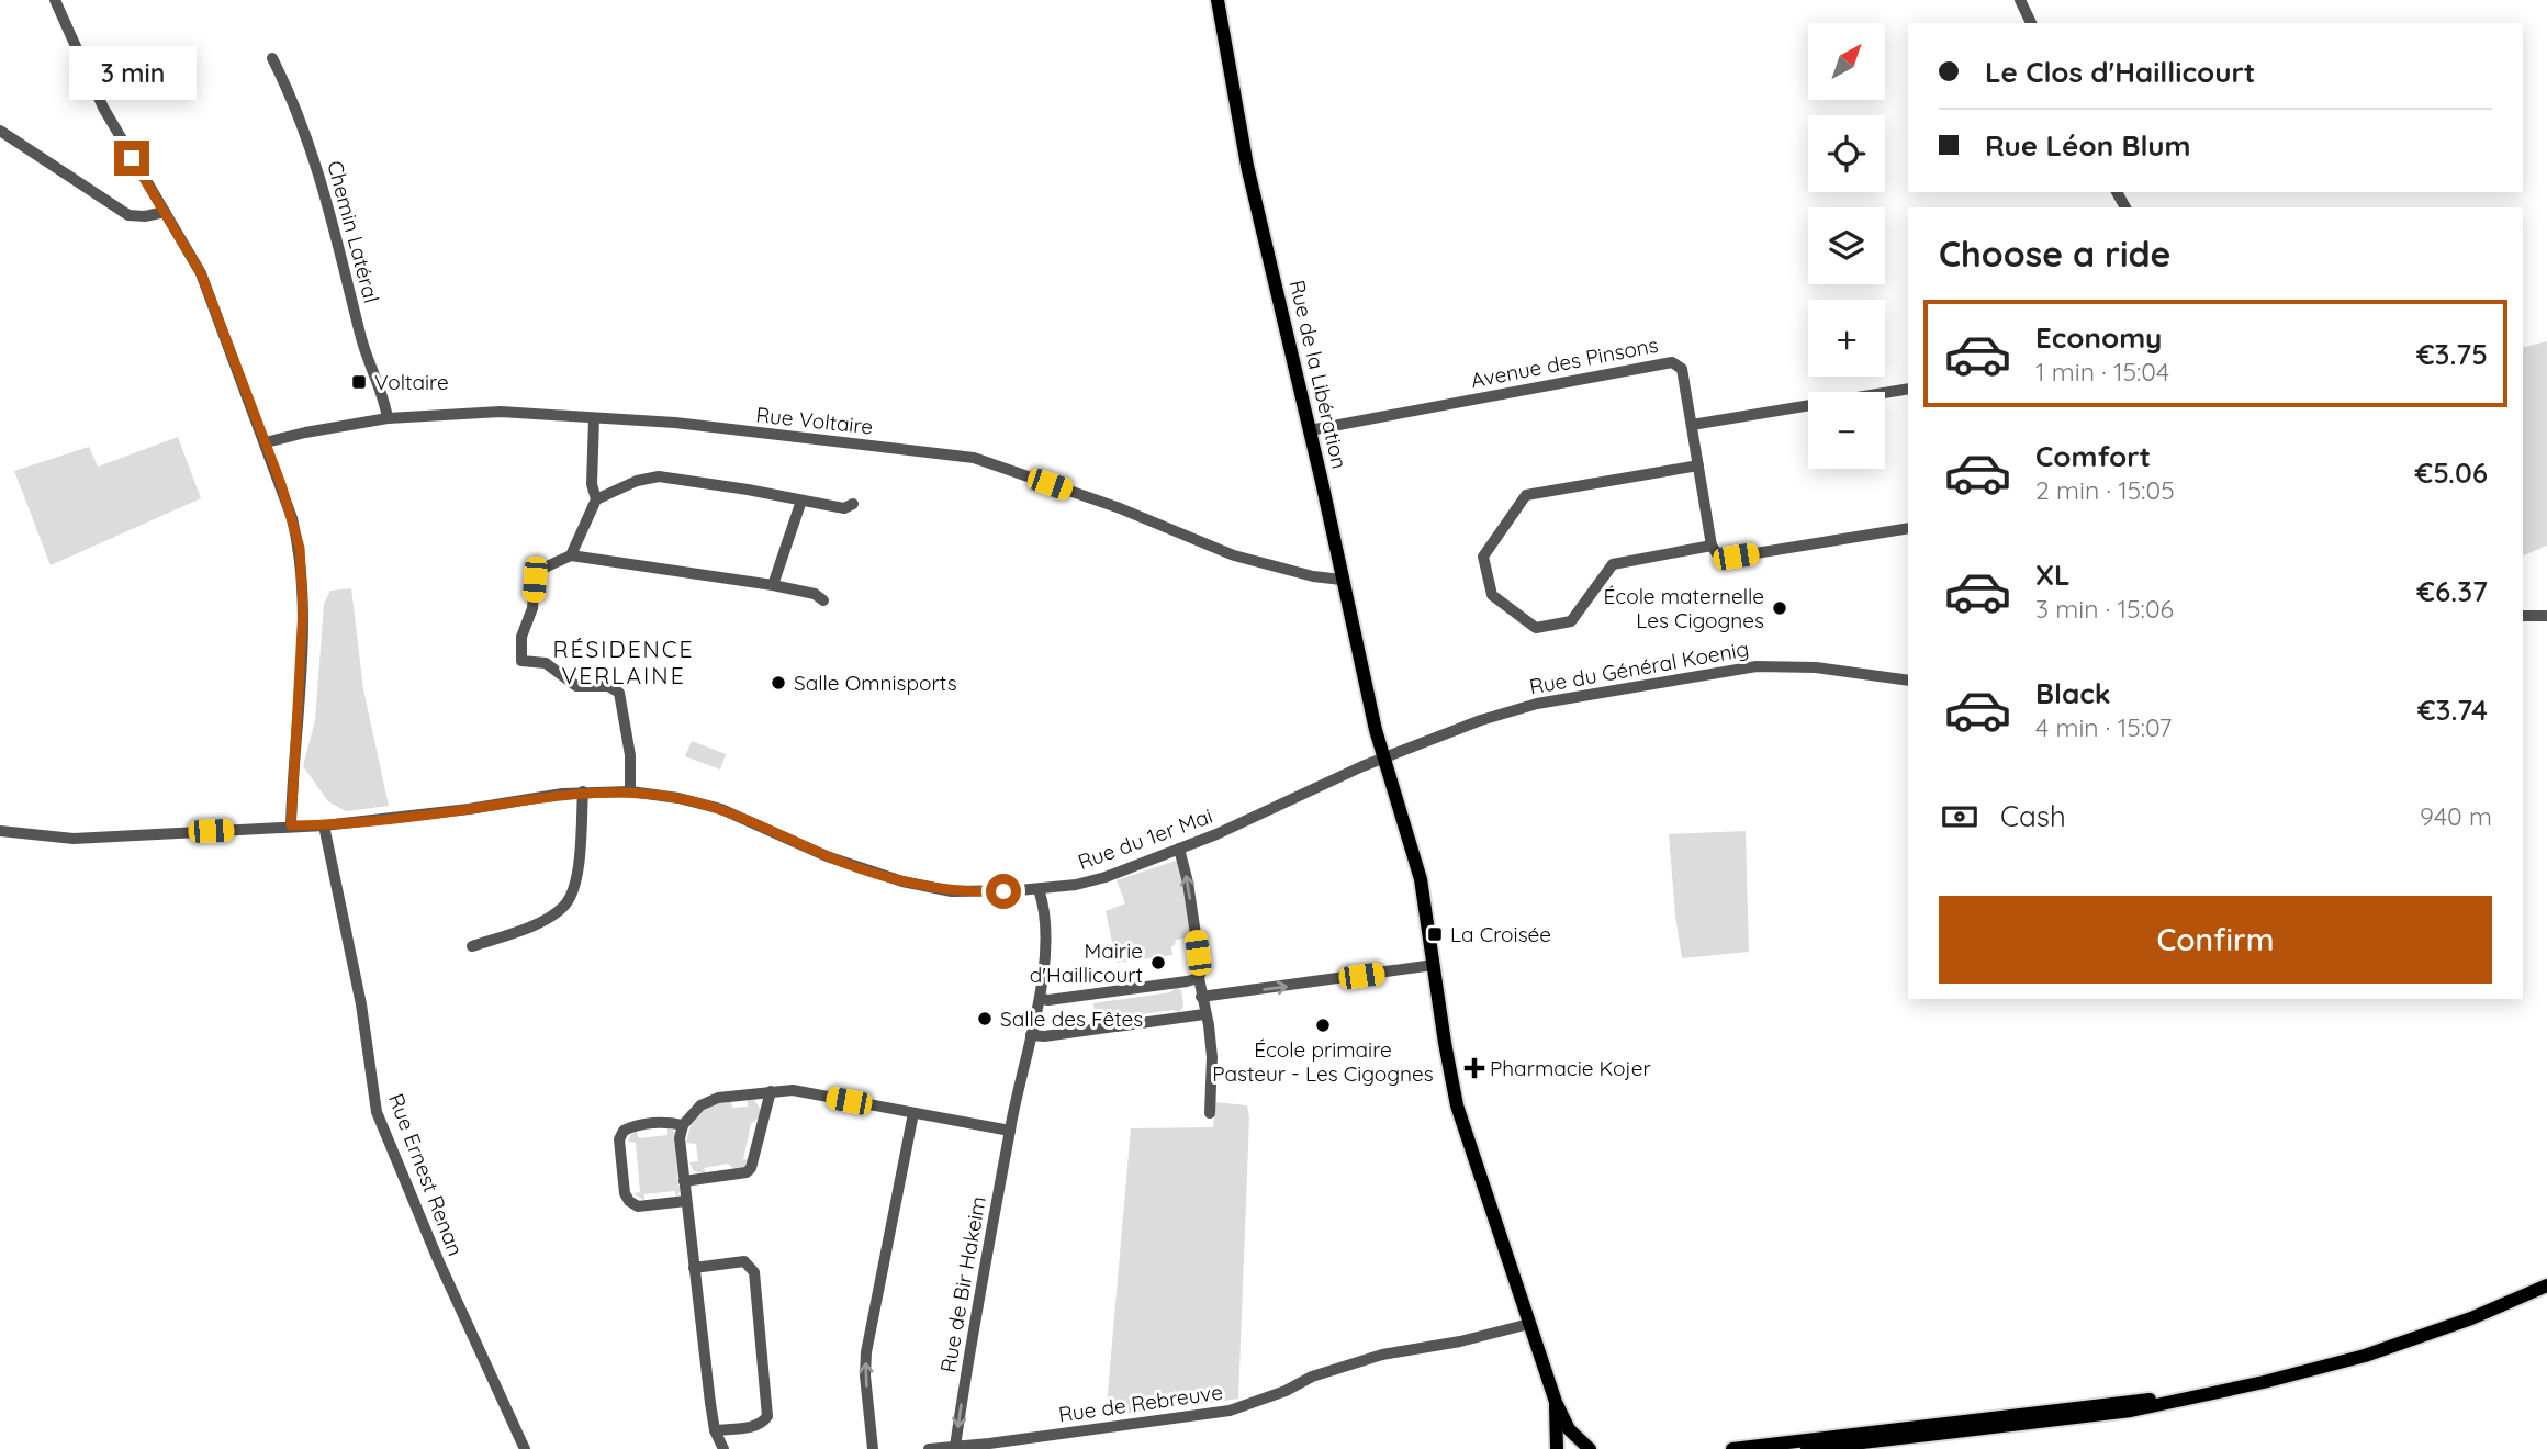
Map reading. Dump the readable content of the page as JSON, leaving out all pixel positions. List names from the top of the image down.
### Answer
{
  "streets": {
    "main road": ["Rue de la Libération"],
    "street": [
      "Chemin Latéral",
      "Avenue des Pinsons",
      "Rue Voltaire",
      "Rue du Général Koenig",
      "Rue du 1er Mai",
      "Rue Ernest Renan",
      "Rue de Bir Hakeim",
      "Rue de Rebreuve"
    ]
  },
  "crossings": [
    ["Chemin Latéral", "Rue Voltaire"],
    ["Avenue des Pinsons", "Rue de la Libération"],
    ["Rue de la Libération", "Rue Voltaire"],
    ["Rue de la Libération", "Rue du Général Koenig"],
    ["Rue de la Libération", "Rue du 1er Mai"],
    ["Rue de la Libération", "Rue de Rebreuve"],
    ["Rue du Général Koenig", "Rue du 1er Mai"],
    ["Rue du 1er Mai", "Rue Ernest Renan"],
    ["Rue du 1er Mai", "Rue de Bir Hakeim"],
    ["Rue de Bir Hakeim", "Rue de Rebreuve"]
  ],
  "districts": ["RÉSIDENCE VERLAINE"],
  "places": {
    "transit": ["Voltaire", "La Croisée"],
    "other": [
      "École maternelle Les Cigognes",
      "Salle Omnisports",
      "Mairie d'Haillicourt",
      "Salle des Fêtes",
      "École primaire Pasteur - Les Cigognes"
    ],
    "health": ["Pharmacie Kojer"]
  },
  "north": "top right",
  "page": {
    "map_buttons": ["+", "−"],
    "banner": ["Le Clos d'Haillicourt", "Rue Léon Blum"],
    "bubble": "3 min",
    "heading": "Choose a ride",
    "list": [
      {
        "name": "Economy",
        "note": "1 min · 15:04",
        "value": "€3.75"
      },
      {
        "name": "Comfort",
        "note": "2 min · 15:05",
        "value": "€5.06"
      },
      {
        "name": "XL",
        "note": "3 min · 15:06",
        "value": "€6.37"
      },
      {
        "name": "Black",
        "note": "4 min · 15:07",
        "value": "€3.74"
      }
    ],
    "pay": ["Cash", "940 m"],
    "buttons": "Confirm"
  }
}
